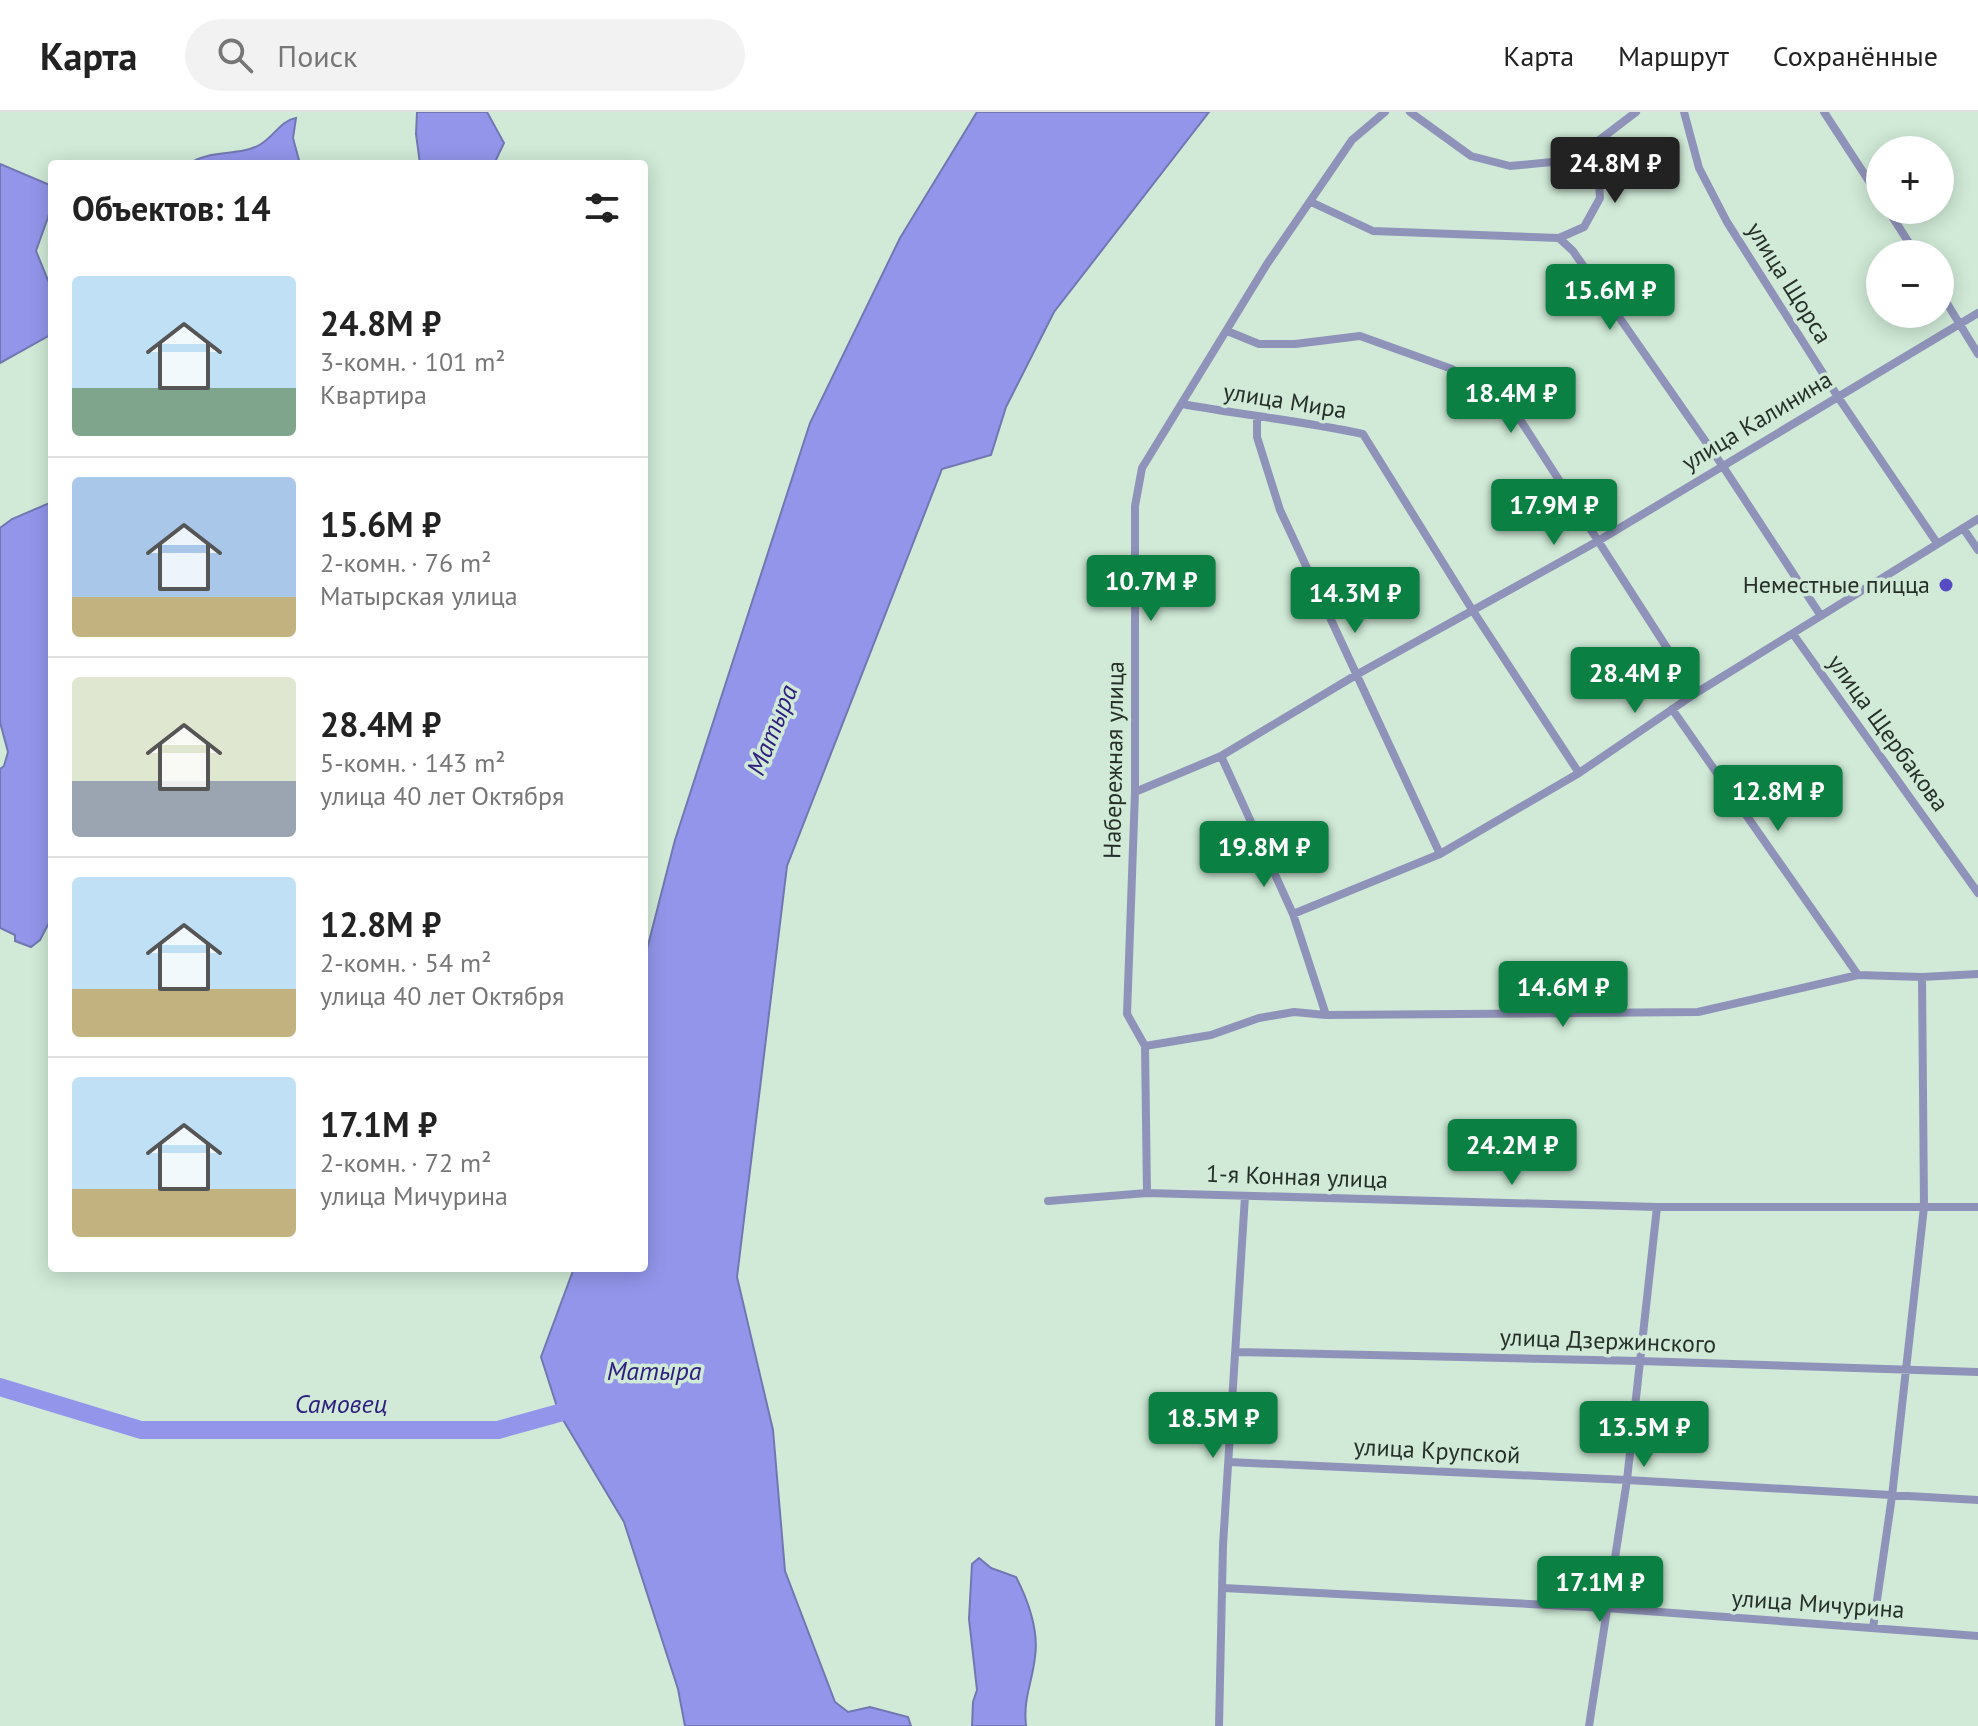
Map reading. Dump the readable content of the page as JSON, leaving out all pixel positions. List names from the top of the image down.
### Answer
{
  "streets": {
    "street": [
      "улица Щорса",
      "улица Мира",
      "улица Калинина",
      "улица Щербакова",
      "Набережная улица",
      "1-я Конная улица",
      "улица Дзержинского",
      "улица Крупской",
      "улица Мичурина"
    ]
  },
  "crossings": [
    ["улица Щорса", "улица Калинина"],
    ["улица Мира", "улица Калинина"],
    ["улица Мира", "Набережная улица"],
    ["улица Калинина", "Набережная улица"],
    ["Набережная улица", "1-я Конная улица"]
  ],
  "water": ["Матыра", "Самовец"],
  "places": ["Неместные пицца"],
  "page": {
    "header": "Карта",
    "search": "Поиск",
    "nav": ["Карта", "Маршрут", "Сохранённые"],
    "map_buttons": ["+", "−"],
    "price": [
      "24.8M ₽",
      "15.6M ₽",
      "18.4M ₽",
      "17.9M ₽",
      "10.7M ₽",
      "14.3M ₽",
      "28.4M ₽",
      "12.8M ₽",
      "19.8M ₽",
      "14.6M ₽",
      "24.2M ₽",
      "18.5M ₽",
      "13.5M ₽",
      "17.1M ₽"
    ],
    "heading": "Объектов: 14",
    "list": [
      {
        "name": "24.8M ₽",
        "note": "3-комн. · 101 m² · Квартира"
      },
      {
        "name": "15.6M ₽",
        "note": "2-комн. · 76 m² · Матырская улица"
      },
      {
        "name": "28.4M ₽",
        "note": "5-комн. · 143 m² · улица 40 лет Октября"
      },
      {
        "name": "12.8M ₽",
        "note": "2-комн. · 54 m² · улица 40 лет Октября"
      },
      {
        "name": "17.1M ₽",
        "note": "2-комн. · 72 m² · улица Мичурина"
      }
    ]
  }
}
